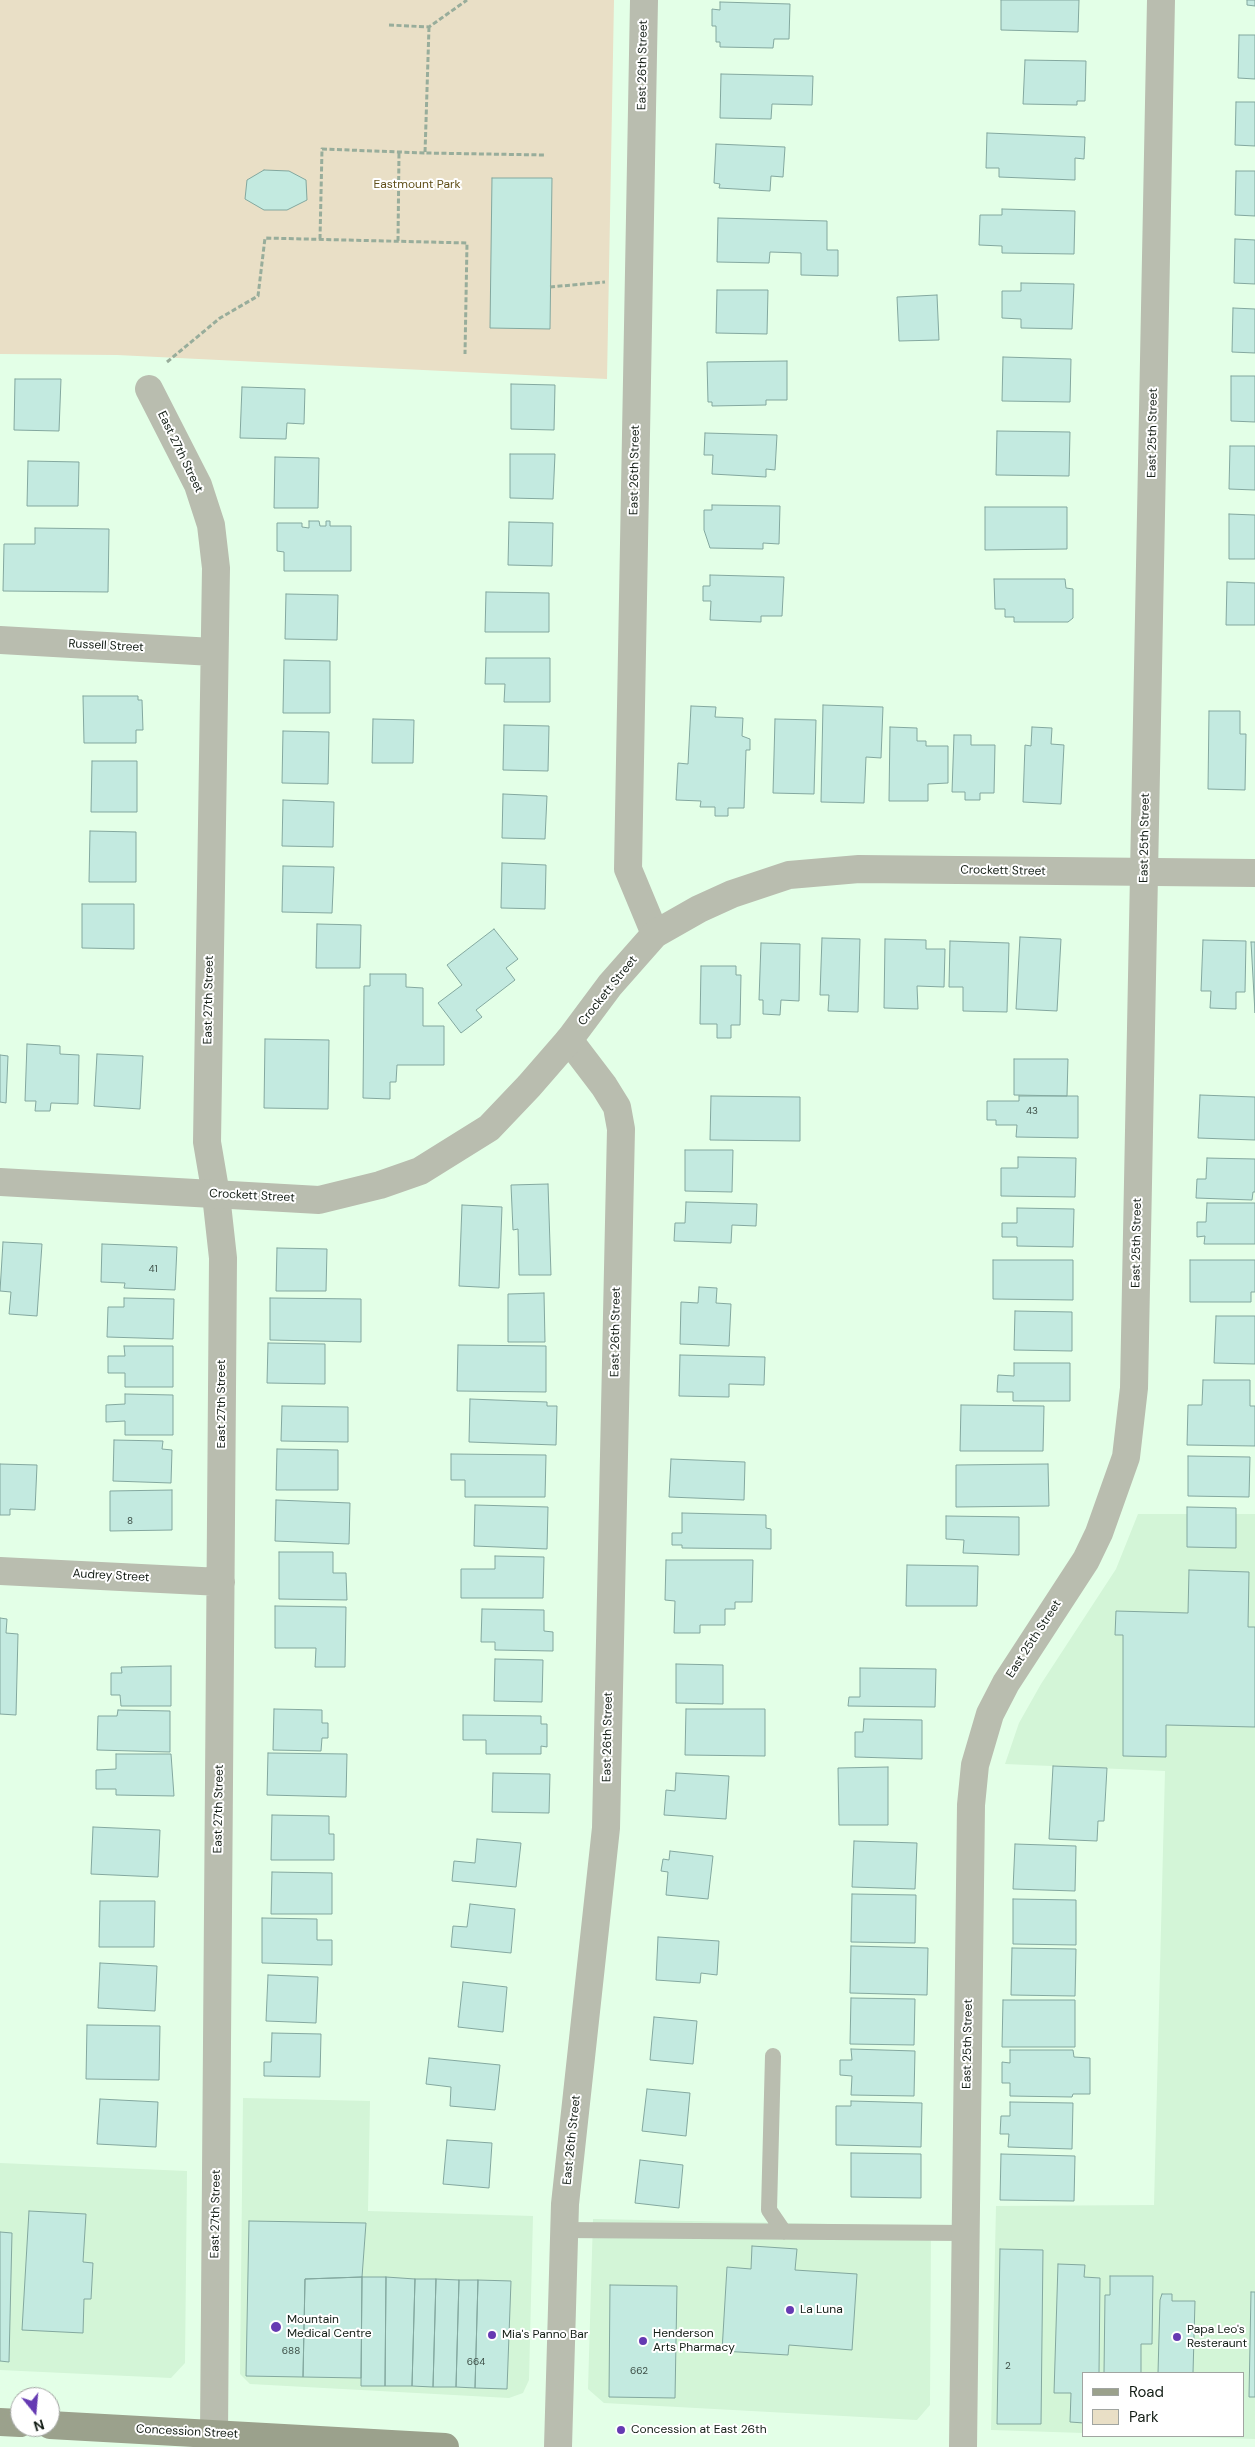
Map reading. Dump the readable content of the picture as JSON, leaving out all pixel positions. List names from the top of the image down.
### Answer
{
  "streets": {
    "main road": ["Concession Street"],
    "street": [
      "East 26th Street",
      "East 25th Street",
      "East 27th Street",
      "Russell Street",
      "Crockett Street",
      "Audrey Street"
    ]
  },
  "crossings": [
    ["East 26th Street", "Crockett Street"],
    ["East 25th Street", "Crockett Street"],
    ["East 27th Street", "Russell Street"],
    ["East 27th Street", "Crockett Street"],
    ["East 27th Street", "Audrey Street"],
    ["East 27th Street", "Concession Street"]
  ],
  "parks": ["Eastmount Park"],
  "places": [
    "La Luna",
    "Mountain Medical Centre",
    "Mia's Panno Bar",
    "Papa Leo's Resteraunt",
    "Henderson Arts Pharmacy",
    "Concession at East 26th"
  ],
  "house_numbers": [
    "43",
    "41",
    "8",
    "688",
    "664",
    "2",
    "662"
  ],
  "legend": ["Road", "Park"],
  "north": "bottom"
}
